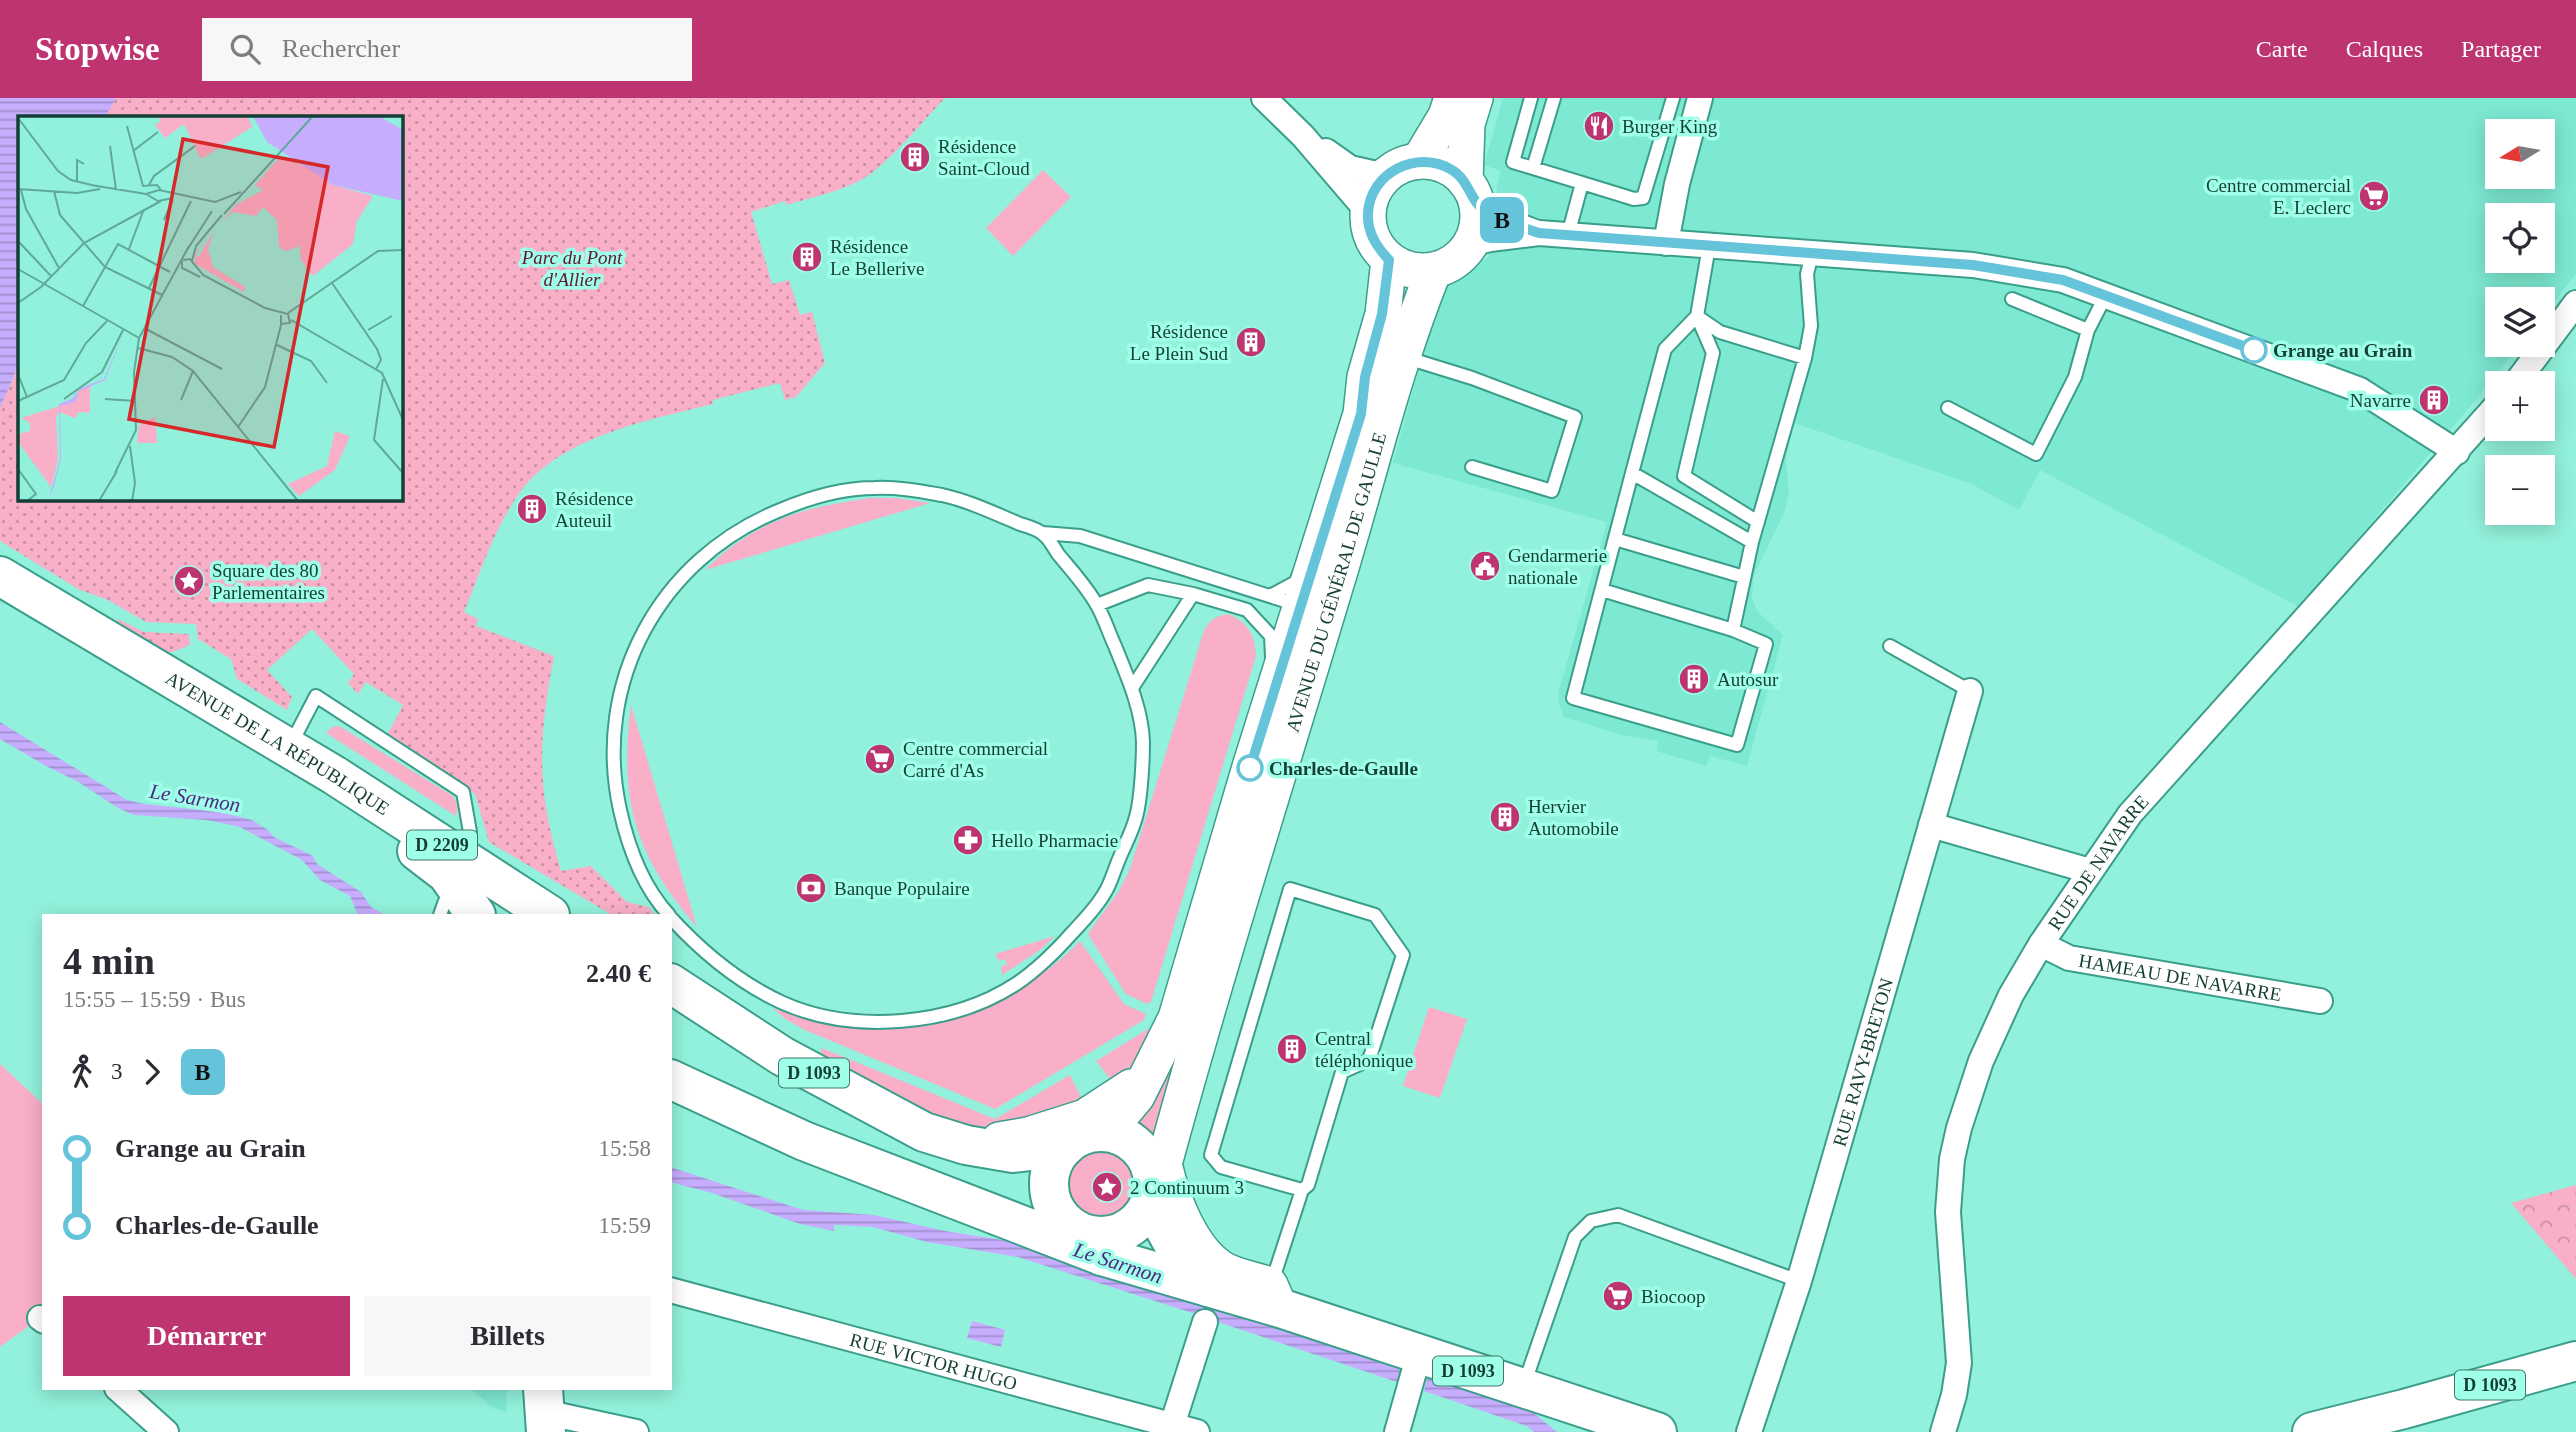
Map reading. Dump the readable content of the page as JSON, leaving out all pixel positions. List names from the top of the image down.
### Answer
{
  "streets": {
    "main road": [
      "AVENUE DU GÉNÉRAL DE GAULLE",
      "AVENUE DE LA RÉPUBLIQUE",
      "D 2209",
      "D 1093"
    ],
    "street": [
      "RUE DE NAVARRE",
      "HAMEAU DE NAVARRE",
      "RUE RAVY-BRETON",
      "RUE VICTOR HUGO"
    ]
  },
  "crossings": [
    ["AVENUE DU GÉNÉRAL DE GAULLE", "D 1093"],
    ["RUE DE NAVARRE", "HAMEAU DE NAVARRE"]
  ],
  "water": ["Le Sarmon"],
  "parks": ["Parc du Pont d'Allier"],
  "places": {
    "restaurant": ["Burger King"],
    "building": [
      "Résidence Saint-Cloud",
      "Résidence Le Bellerive",
      "Résidence Le Plein Sud",
      "Navarre",
      "Résidence Auteuil",
      "Autosur",
      "Hervier Automobile",
      "Central téléphonique"
    ],
    "supermarket": ["Centre commercial E. Leclerc", "Centre commercial Carré d'As", "Biocoop"],
    "other": ["Grange au Grain", "Charles-de-Gaulle"],
    "public building": ["Gendarmerie nationale"],
    "place": ["Square des 80 Parlementaires", "2 Continuum 3"],
    "pharmacy": ["Hello Pharmacie"],
    "bank": ["Banque Populaire"]
  },
  "lines": ["bus line B"],
  "north": "left",
  "page": {
    "header": "Stopwise",
    "search": "Rechercher",
    "nav": ["Carte", "Calques", "Partager"],
    "on_map": "B",
    "map_buttons": ["+", "−"],
    "heading": ["4 min", "15:55 – 15:59 · Bus", "2.40 €"],
    "legs": ["3", "B"],
    "list": [
      {
        "name": "Grange au Grain",
        "value": "15:58"
      },
      {
        "name": "Charles-de-Gaulle",
        "value": "15:59"
      }
    ],
    "buttons": ["Démarrer", "Billets"]
  }
}
